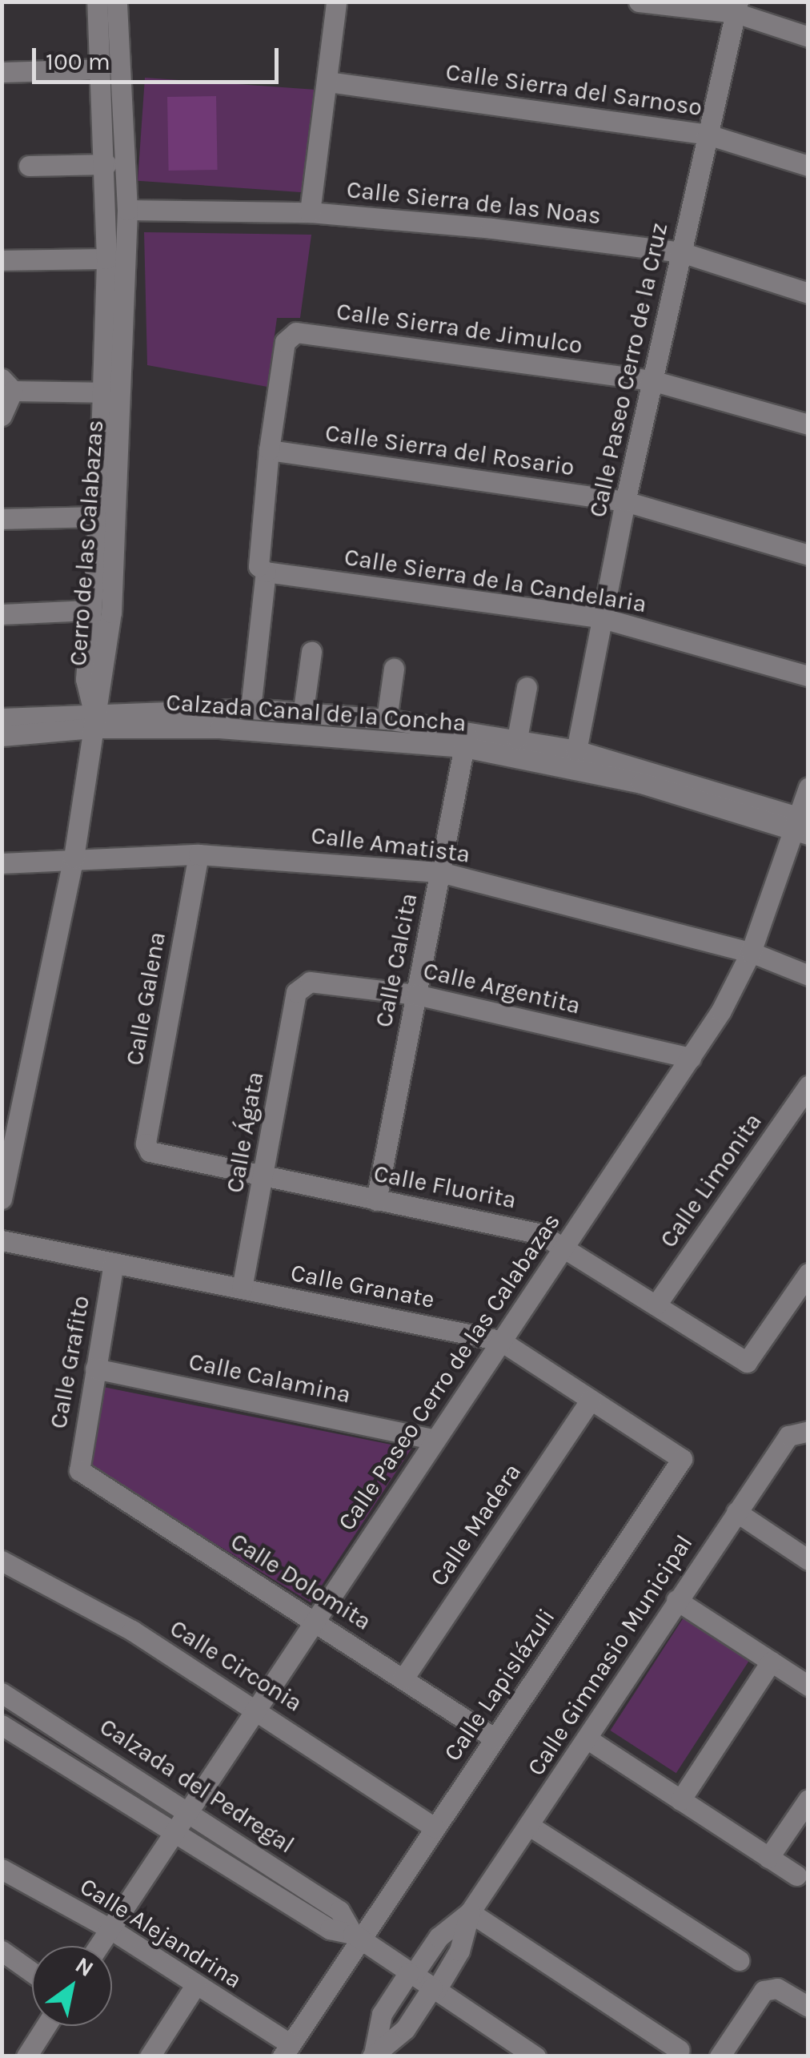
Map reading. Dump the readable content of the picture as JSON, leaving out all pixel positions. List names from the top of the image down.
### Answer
{
  "streets": {
    "street": [
      "Calle Sierra del Sarnoso",
      "Calle Sierra de las Noas",
      "Calle Sierra de Jimulco",
      "Calle Paseo Cerro de la Cruz",
      "Calle Sierra del Rosario",
      "Cerro de las Calabazas",
      "Calle Sierra de la Candelaria",
      "Calzada Canal de la Concha",
      "Calle Amatista",
      "Calle Calcita",
      "Calle Argentita",
      "Calle Galena",
      "Calle Ágata",
      "Calle Limonita",
      "Calle Fluorita",
      "Calle Granate",
      "Calle Grafito",
      "Calle Paseo Cerro de las Calabazas",
      "Calle Calamina",
      "Calle Madera",
      "Calle Dolomita",
      "Calle Gimnasio Municipal",
      "Calle Circonia",
      "Calle Lapislázuli",
      "Calzada del Pedregal",
      "Calle Alejandrina"
    ]
  },
  "crossings": [
    ["Calle Sierra del Sarnoso", "Calle Paseo Cerro de la Cruz"],
    ["Calle Sierra de las Noas", "Calle Paseo Cerro de la Cruz"],
    ["Calle Sierra de las Noas", "Cerro de las Calabazas"],
    ["Calle Sierra de Jimulco", "Calle Paseo Cerro de la Cruz"],
    ["Calle Sierra de Jimulco", "Calle Sierra del Rosario"],
    ["Calle Paseo Cerro de la Cruz", "Calle Sierra del Rosario"],
    ["Calle Paseo Cerro de la Cruz", "Calle Sierra de la Candelaria"],
    ["Calle Paseo Cerro de la Cruz", "Calzada Canal de la Concha"],
    ["Cerro de las Calabazas", "Calzada Canal de la Concha"],
    ["Calzada Canal de la Concha", "Calle Calcita"],
    ["Calzada Canal de la Concha", "Calle Paseo Cerro de las Calabazas"],
    ["Calle Amatista", "Calle Calcita"],
    ["Calle Amatista", "Calle Galena"],
    ["Calle Amatista", "Calle Paseo Cerro de las Calabazas"],
    ["Calle Calcita", "Calle Argentita"],
    ["Calle Calcita", "Calle Fluorita"],
    ["Calle Argentita", "Calle Ágata"],
    ["Calle Argentita", "Calle Paseo Cerro de las Calabazas"],
    ["Calle Galena", "Calle Fluorita"],
    ["Calle Ágata", "Calle Fluorita"],
    ["Calle Ágata", "Calle Granate"],
    ["Calle Limonita", "Calle Fluorita"],
    ["Calle Fluorita", "Calle Paseo Cerro de las Calabazas"],
    ["Calle Granate", "Calle Grafito"],
    ["Calle Granate", "Calle Paseo Cerro de las Calabazas"],
    ["Calle Granate", "Calle Madera"],
    ["Calle Granate", "Calle Lapislázuli"],
    ["Calle Grafito", "Calle Calamina"],
    ["Calle Grafito", "Calle Dolomita"],
    ["Calle Paseo Cerro de las Calabazas", "Calle Calamina"],
    ["Calle Paseo Cerro de las Calabazas", "Calle Dolomita"],
    ["Calle Paseo Cerro de las Calabazas", "Calle Circonia"],
    ["Calle Paseo Cerro de las Calabazas", "Calzada del Pedregal"],
    ["Calle Paseo Cerro de las Calabazas", "Calle Alejandrina"],
    ["Calle Madera", "Calle Dolomita"],
    ["Calle Dolomita", "Calle Lapislázuli"],
    ["Calle Gimnasio Municipal", "Calzada del Pedregal"],
    ["Calle Circonia", "Calle Lapislázuli"],
    ["Calle Lapislázuli", "Calzada del Pedregal"],
    ["Calle Lapislázuli", "Calle Alejandrina"]
  ],
  "scale_bar": "100 m",
  "north": "top right"
}
